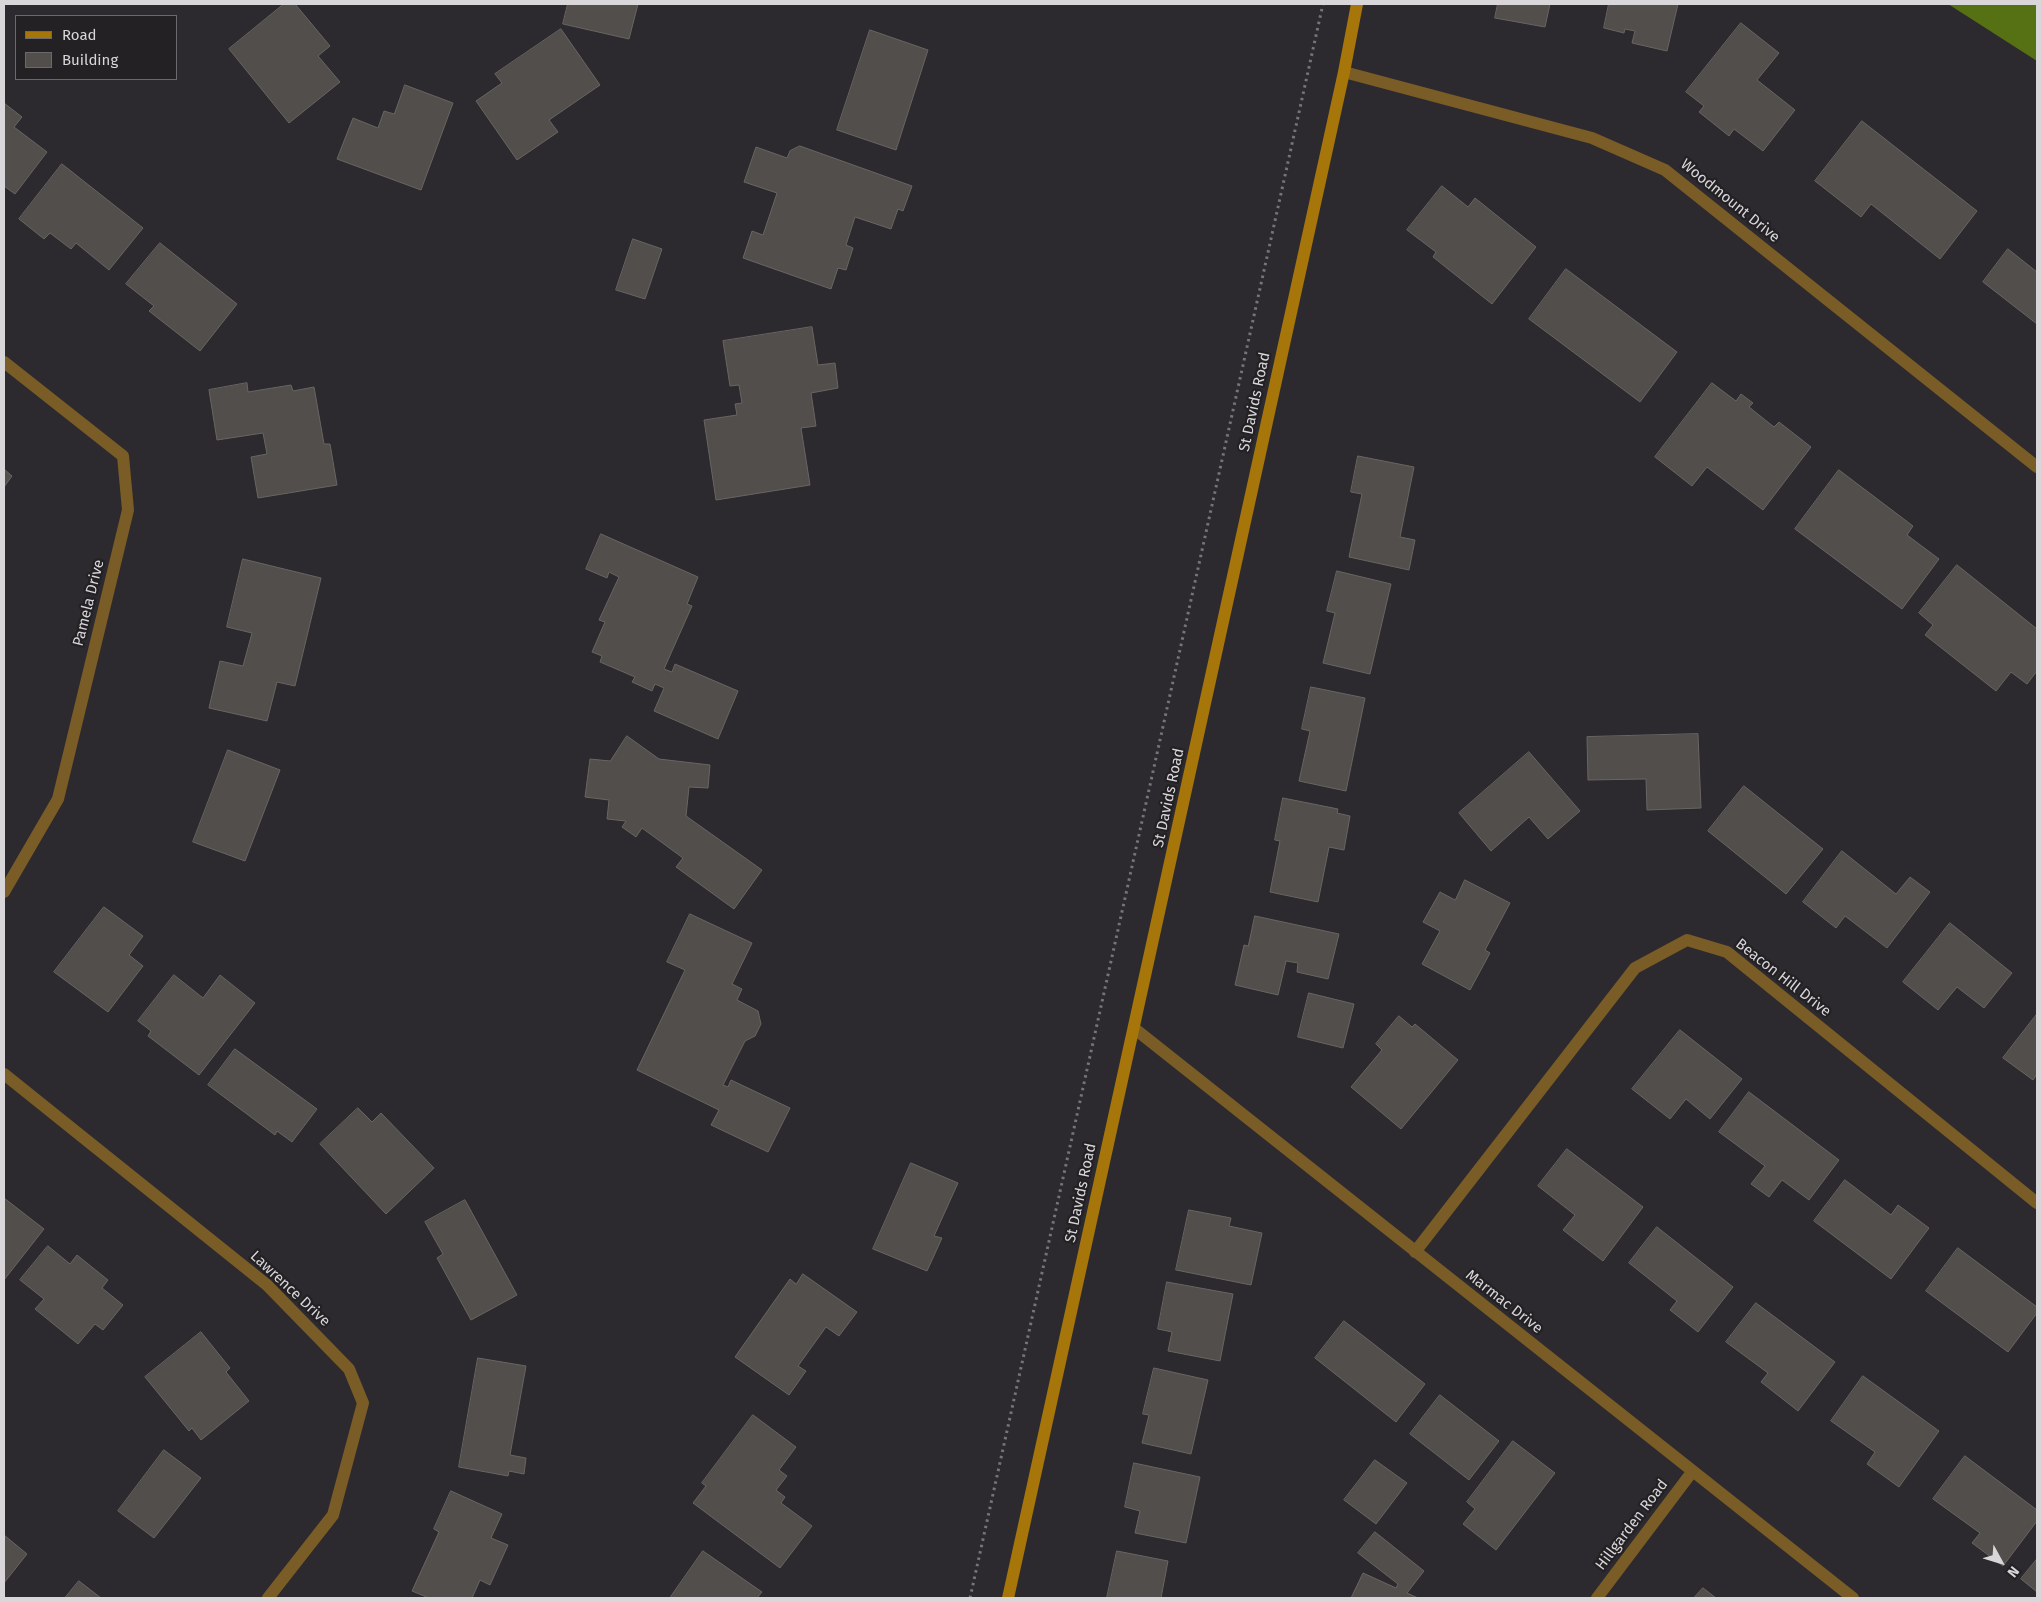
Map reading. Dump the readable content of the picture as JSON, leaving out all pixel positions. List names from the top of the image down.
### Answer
{
  "streets": {
    "main road": ["St Davids Road"],
    "street": [
      "Woodmount Drive",
      "Pamela Drive",
      "Beacon Hill Drive",
      "Lawrence Drive",
      "Marmac Drive",
      "Hillgarden Road"
    ]
  },
  "crossings": [
    ["Woodmount Drive", "St Davids Road"],
    ["St Davids Road", "Marmac Drive"],
    ["Beacon Hill Drive", "Marmac Drive"],
    ["Marmac Drive", "Hillgarden Road"]
  ],
  "legend": ["Road", "Building"],
  "north": "bottom right"
}
